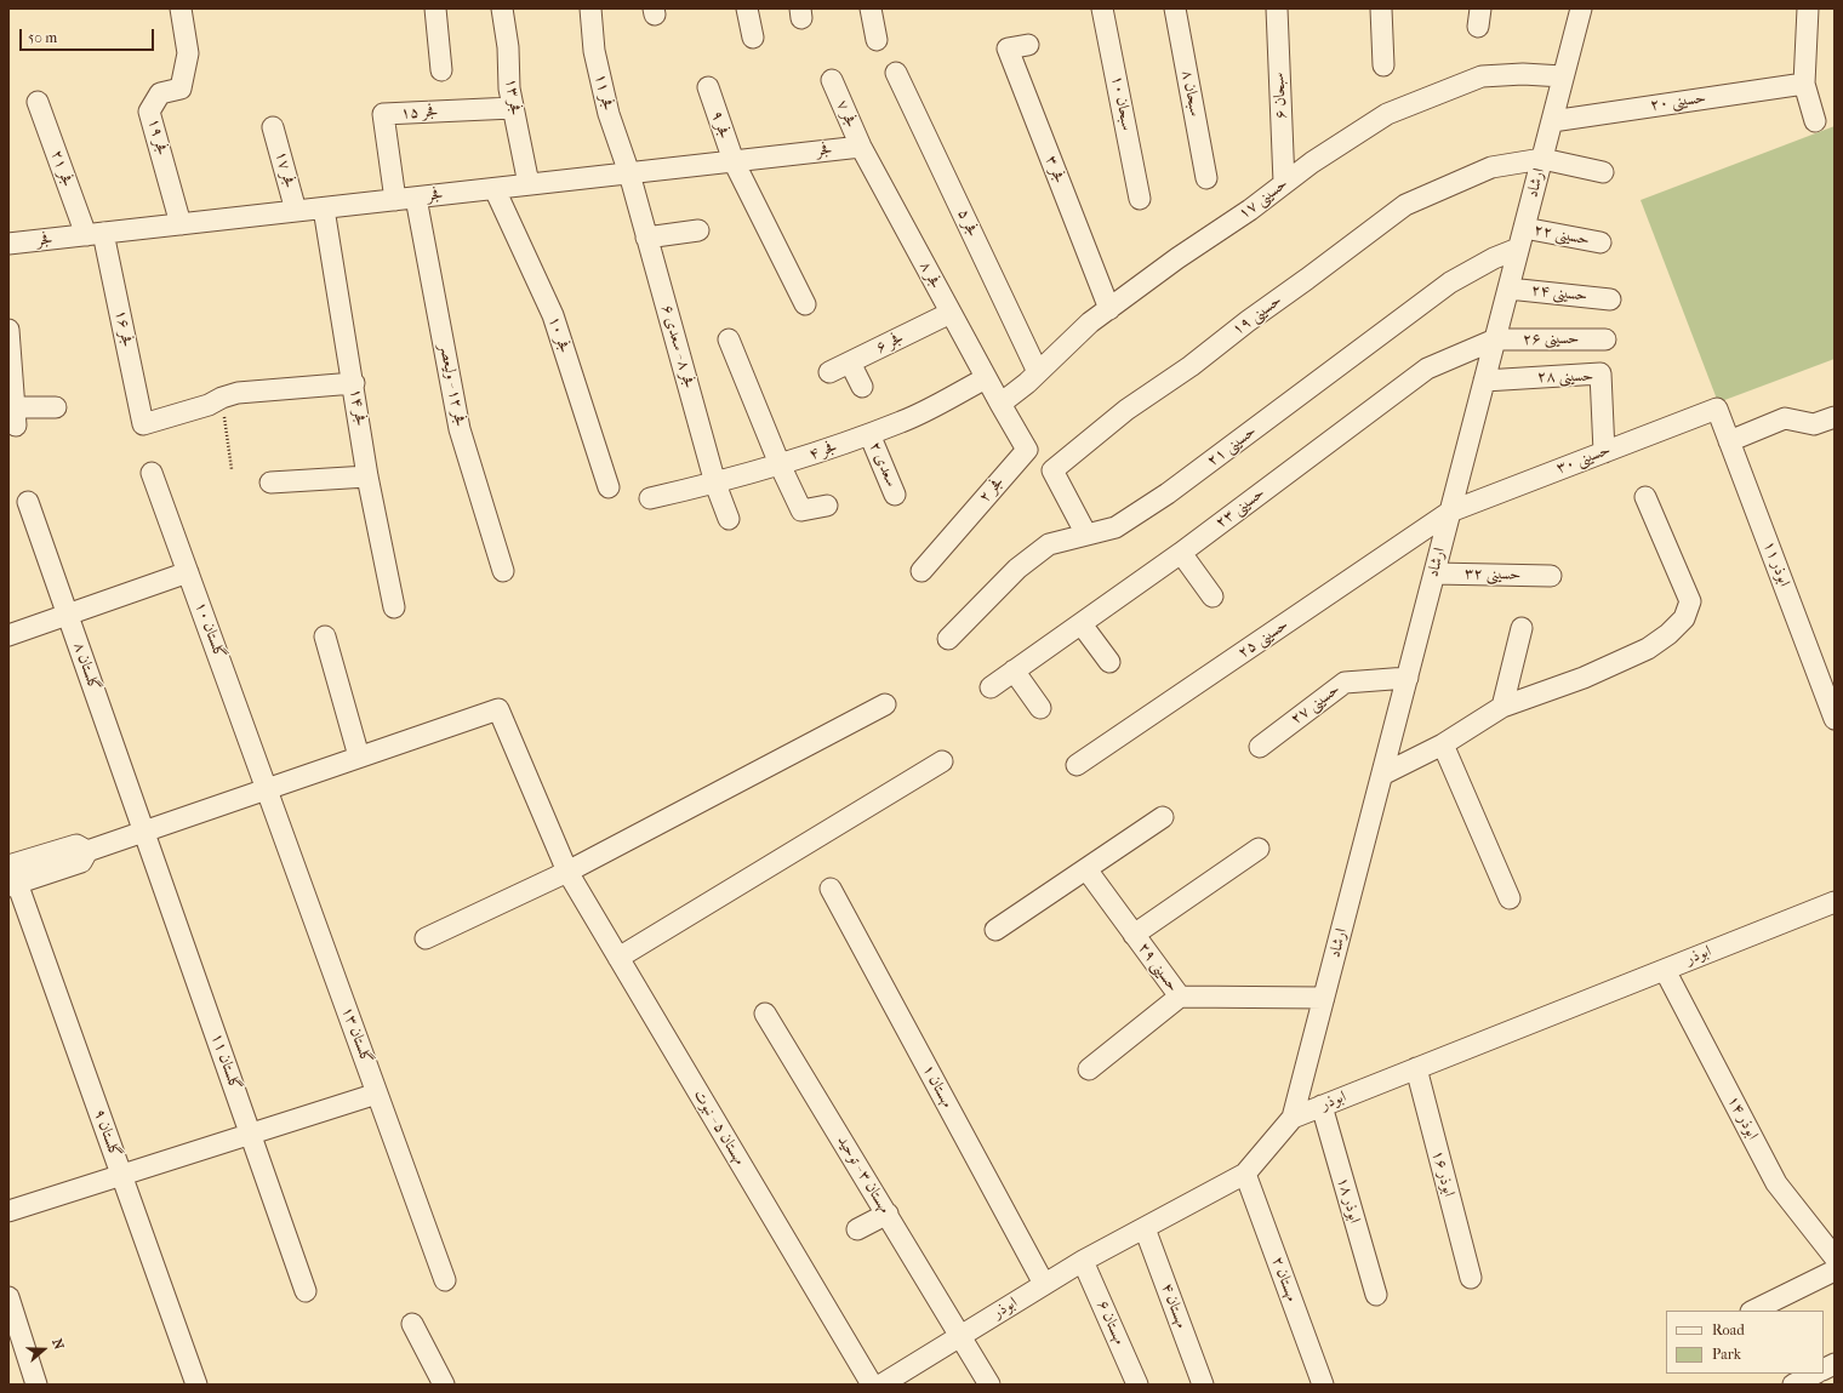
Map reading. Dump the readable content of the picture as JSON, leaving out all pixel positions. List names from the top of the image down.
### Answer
{
  "streets": {
    "street": [
      "فجر ۱۱",
      "سبحان ۸",
      "سبحان ۶",
      "فجر ۱۳",
      "حسینی ۲۰",
      "سبحان ۱۰",
      "فجر ۱۵",
      "فجر ۷",
      "فجر ۹",
      "فجر ۱۹",
      "فجر",
      "فجر ۲۱",
      "فجر ۱۷",
      "فجر ۳",
      "ارشاد",
      "حسینی ۱۷",
      "فجر ۵",
      "حسینی ۲۲",
      "فجر ۸",
      "حسینی ۲۴",
      "حسینی ۱۹",
      "فجر ۱۶",
      "فجر ۱۰",
      "حسینی ۲۶",
      "فجر ۶",
      "فجر ۸ - سعدی ۶",
      "حسینی ۲۸",
      "فجر ۱۲ - ولیعصر",
      "فجر ۱۴",
      "حسینی ۲۱",
      "فجر ۴",
      "حسینی ۳۰",
      "سعدی ۲",
      "فجر ۲",
      "حسینی ۲۳",
      "ابوذر ۱۱",
      "حسینی ۳۲",
      "گلستان ۱۰",
      "حسینی ۲۵",
      "گلستان ۸",
      "حسینی ۲۷",
      "ابوذر",
      "حسینی ۲۹",
      "گلستان ۱۳",
      "گلستان ۱۱",
      "مهستان ۱",
      "ابوذر ۱۴",
      "مهستان ۵ - نبوت",
      "گلستان ۹",
      "ابوذر ۱۶",
      "مهستان ۳ - توحید",
      "ابوذر ۱۸",
      "مهستان ۲",
      "مهستان ۴",
      "مهستان ۶"
    ]
  },
  "crossings": [
    ["فجر ۱۱", "فجر"],
    ["فجر ۱۱", "فجر ۸ - سعدی ۶"],
    ["سبحان ۶", "حسینی ۱۷"],
    ["فجر ۱۳", "فجر ۱۵"],
    ["فجر ۱۳", "فجر"],
    ["حسینی ۲۰", "ارشاد"],
    ["فجر ۱۵", "فجر"],
    ["فجر ۷", "فجر"],
    ["فجر ۷", "فجر ۸"],
    ["فجر ۹", "فجر"],
    ["فجر ۱۹", "فجر"],
    ["فجر", "فجر ۲۱"],
    ["فجر", "فجر ۱۷"],
    ["فجر", "فجر ۸"],
    ["فجر", "فجر ۱۶"],
    ["فجر", "فجر ۱۰"],
    ["فجر", "فجر ۸ - سعدی ۶"],
    ["فجر", "فجر ۱۲ - ولیعصر"],
    ["فجر", "فجر ۱۴"],
    ["فجر ۲۱", "فجر ۱۶"],
    ["فجر ۳", "حسینی ۱۷"],
    ["ارشاد", "حسینی ۱۷"],
    ["ارشاد", "حسینی ۲۲"],
    ["ارشاد", "حسینی ۲۴"],
    ["ارشاد", "حسینی ۱۹"],
    ["ارشاد", "حسینی ۲۶"],
    ["ارشاد", "حسینی ۲۸"],
    ["ارشاد", "حسینی ۲۱"],
    ["ارشاد", "حسینی ۳۰"],
    ["ارشاد", "حسینی ۲۳"],
    ["ارشاد", "حسینی ۳۲"],
    ["ارشاد", "حسینی ۲۵"],
    ["ارشاد", "حسینی ۲۷"],
    ["ارشاد", "ابوذر"],
    ["ارشاد", "حسینی ۲۹"],
    ["حسینی ۱۷", "فجر ۵"],
    ["حسینی ۱۷", "فجر ۸"],
    ["حسینی ۱۷", "فجر ۲"],
    ["فجر ۸", "فجر ۶"],
    ["فجر ۸", "فجر ۴"],
    ["فجر ۸", "فجر ۲"],
    ["حسینی ۱۹", "حسینی ۲۱"],
    ["حسینی ۲۶", "حسینی ۲۳"],
    ["فجر ۸ - سعدی ۶", "فجر ۴"],
    ["حسینی ۲۸", "حسینی ۳۰"],
    ["فجر ۴", "سعدی ۲"],
    ["حسینی ۳۰", "ابوذر ۱۱"],
    ["حسینی ۳۰", "حسینی ۲۵"],
    ["گلستان ۱۰", "گلستان ۱۳"],
    ["گلستان ۸", "گلستان ۱۱"],
    ["ابوذر", "مهستان ۱"],
    ["ابوذر", "ابوذر ۱۴"],
    ["ابوذر", "ابوذر ۱۶"],
    ["ابوذر", "مهستان ۳ - توحید"],
    ["ابوذر", "ابوذر ۱۸"],
    ["ابوذر", "مهستان ۲"],
    ["ابوذر", "مهستان ۴"],
    ["ابوذر", "مهستان ۶"]
  ],
  "legend": ["Road", "Park"],
  "scale_bar": "50 m",
  "north": "right"
}
